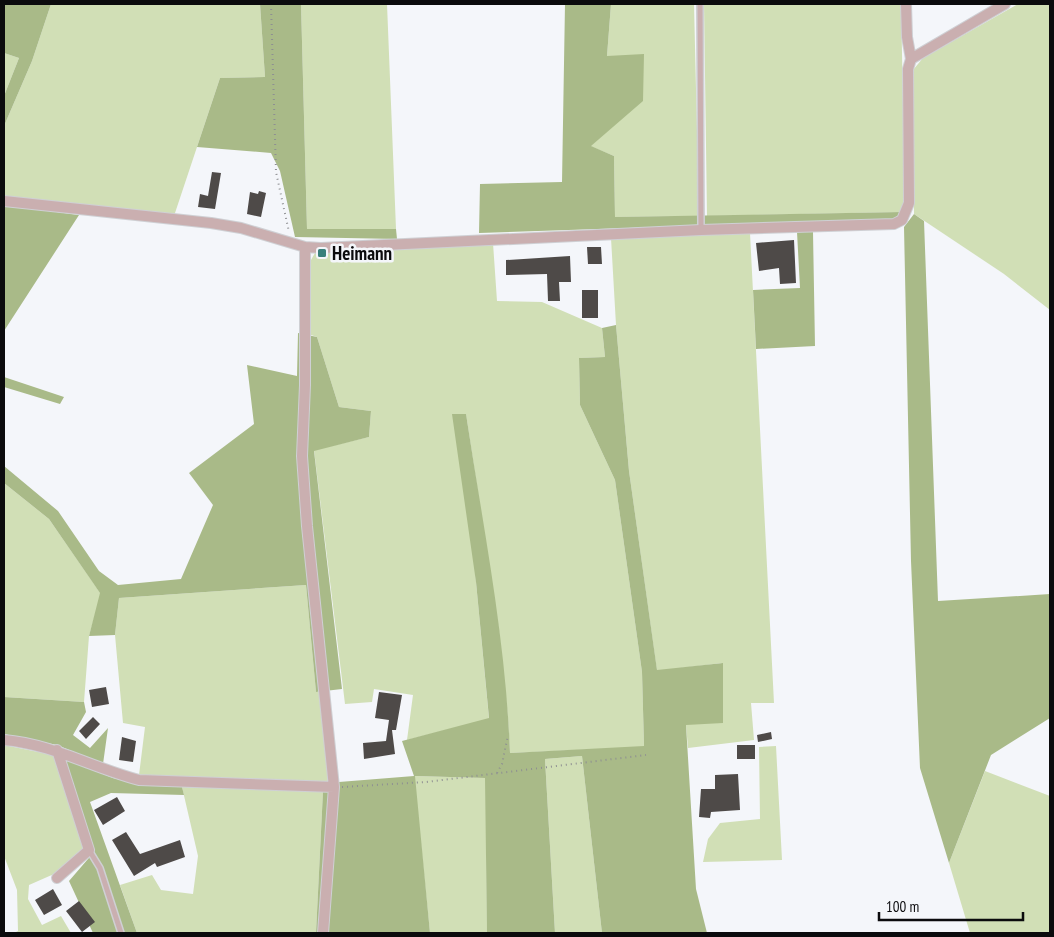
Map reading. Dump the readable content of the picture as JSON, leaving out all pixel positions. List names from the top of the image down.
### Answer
{
  "places": {
    "transit": ["Heimann"]
  },
  "scale_bar": "100 m"
}
